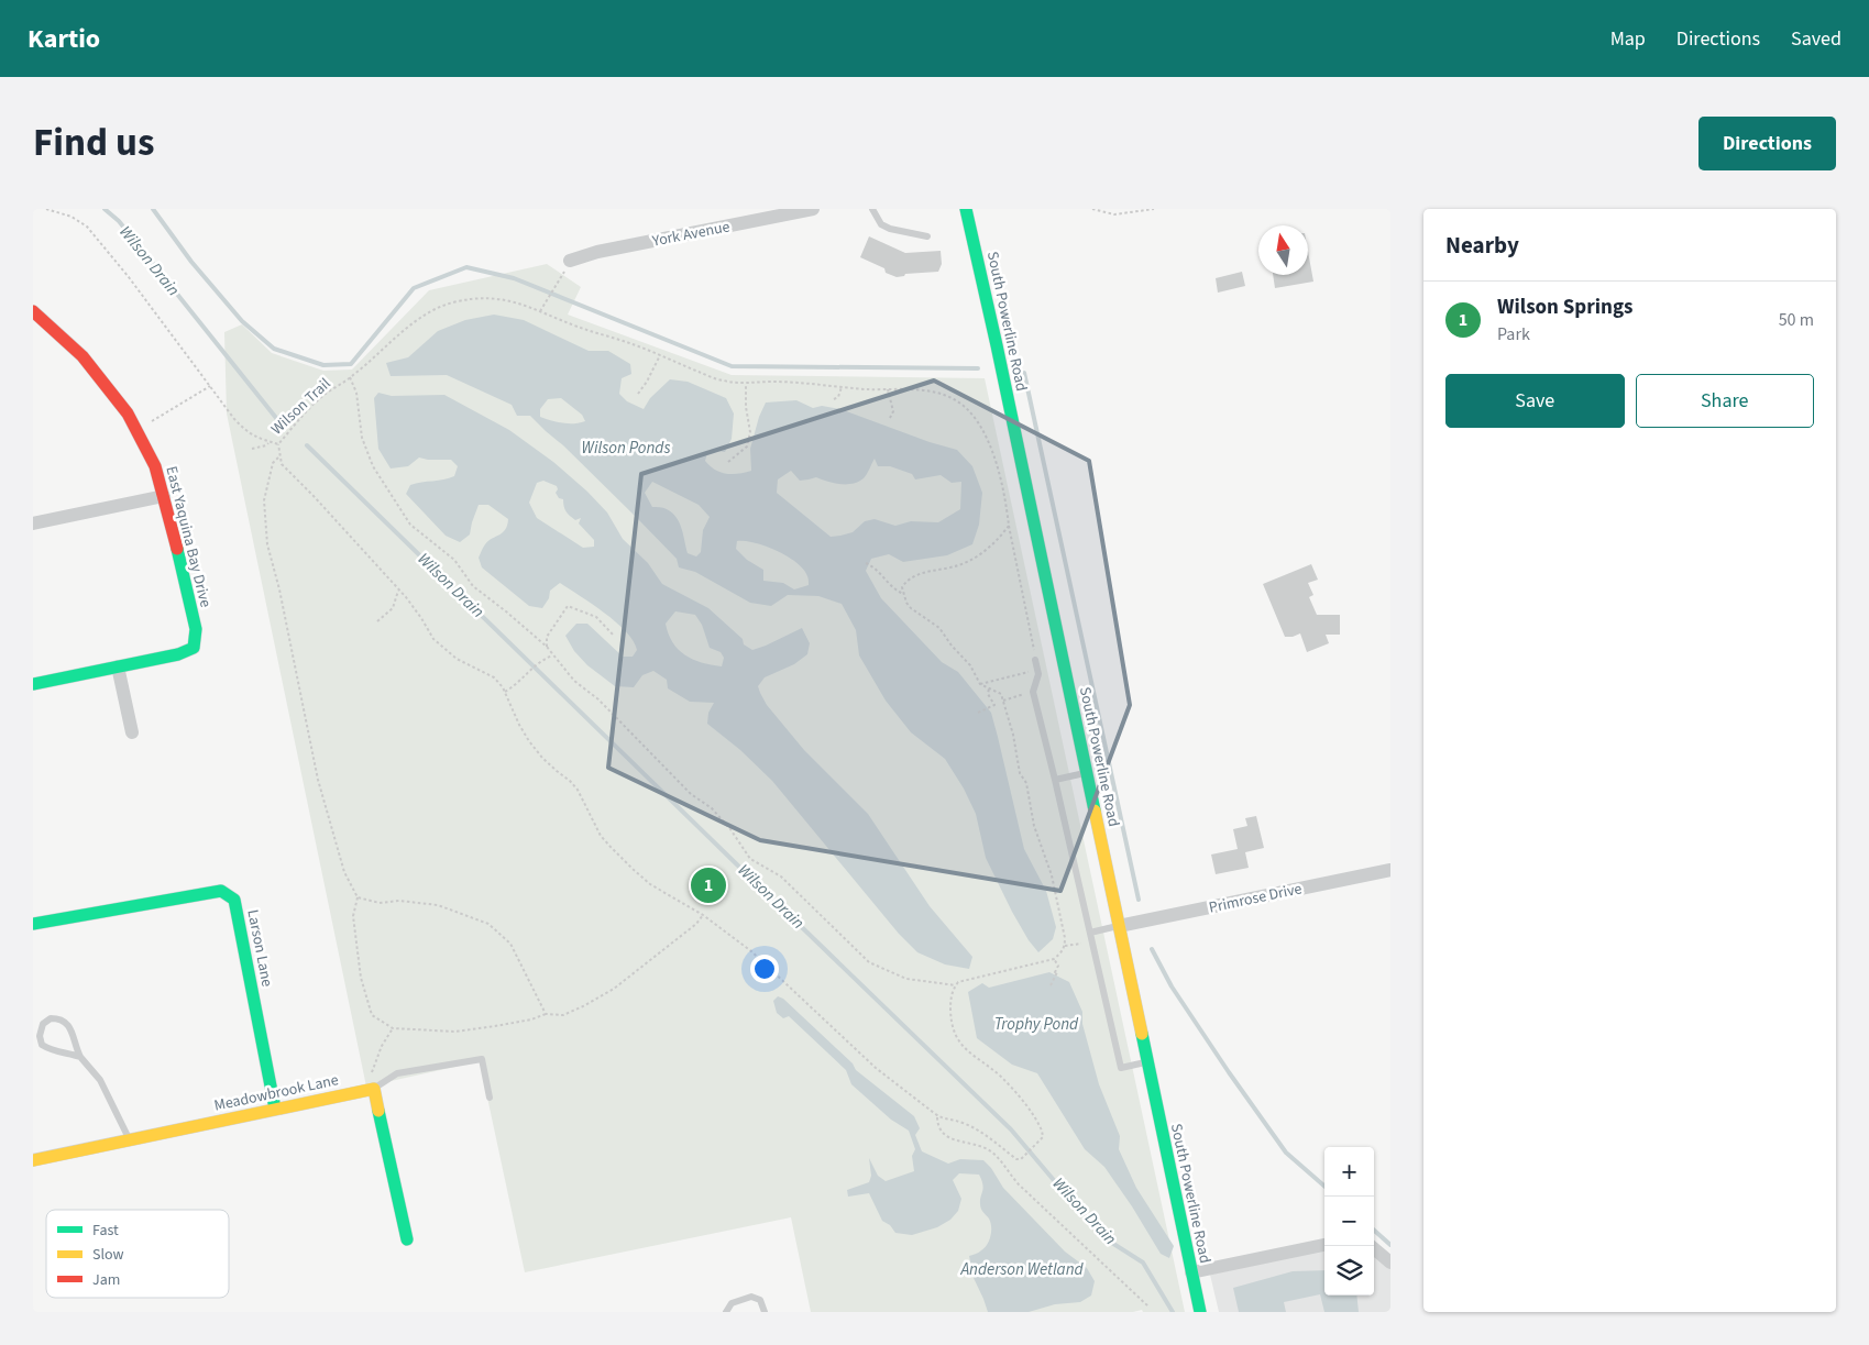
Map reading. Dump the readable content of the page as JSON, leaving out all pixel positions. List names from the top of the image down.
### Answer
{
  "streets": {
    "street": [
      "York Avenue",
      "South Powerline Road",
      "East Yaquina Bay Drive",
      "Primrose Drive",
      "Larson Lane",
      "Meadowbrook Lane"
    ],
    "path": ["Wilson Trail"]
  },
  "crossings": [
    ["South Powerline Road", "Primrose Drive"],
    ["Larson Lane", "Meadowbrook Lane"]
  ],
  "water": [
    "Wilson Drain",
    "Wilson Ponds",
    "Trophy Pond",
    "Anderson Wetland"
  ],
  "legend": ["Fast", "Slow", "Jam"],
  "north": "top",
  "page": {
    "header": "Kartio",
    "nav": ["Map", "Directions", "Saved"],
    "title": "Find us",
    "buttons": [
      "Directions",
      ["Save", "Share"]
    ],
    "heading": "Nearby",
    "list": [
      {
        "mark": "1",
        "name": "Wilson Springs",
        "note": "Park",
        "value": "50 m"
      }
    ],
    "pins": "1",
    "map_buttons": ["+", "−"]
  }
}
